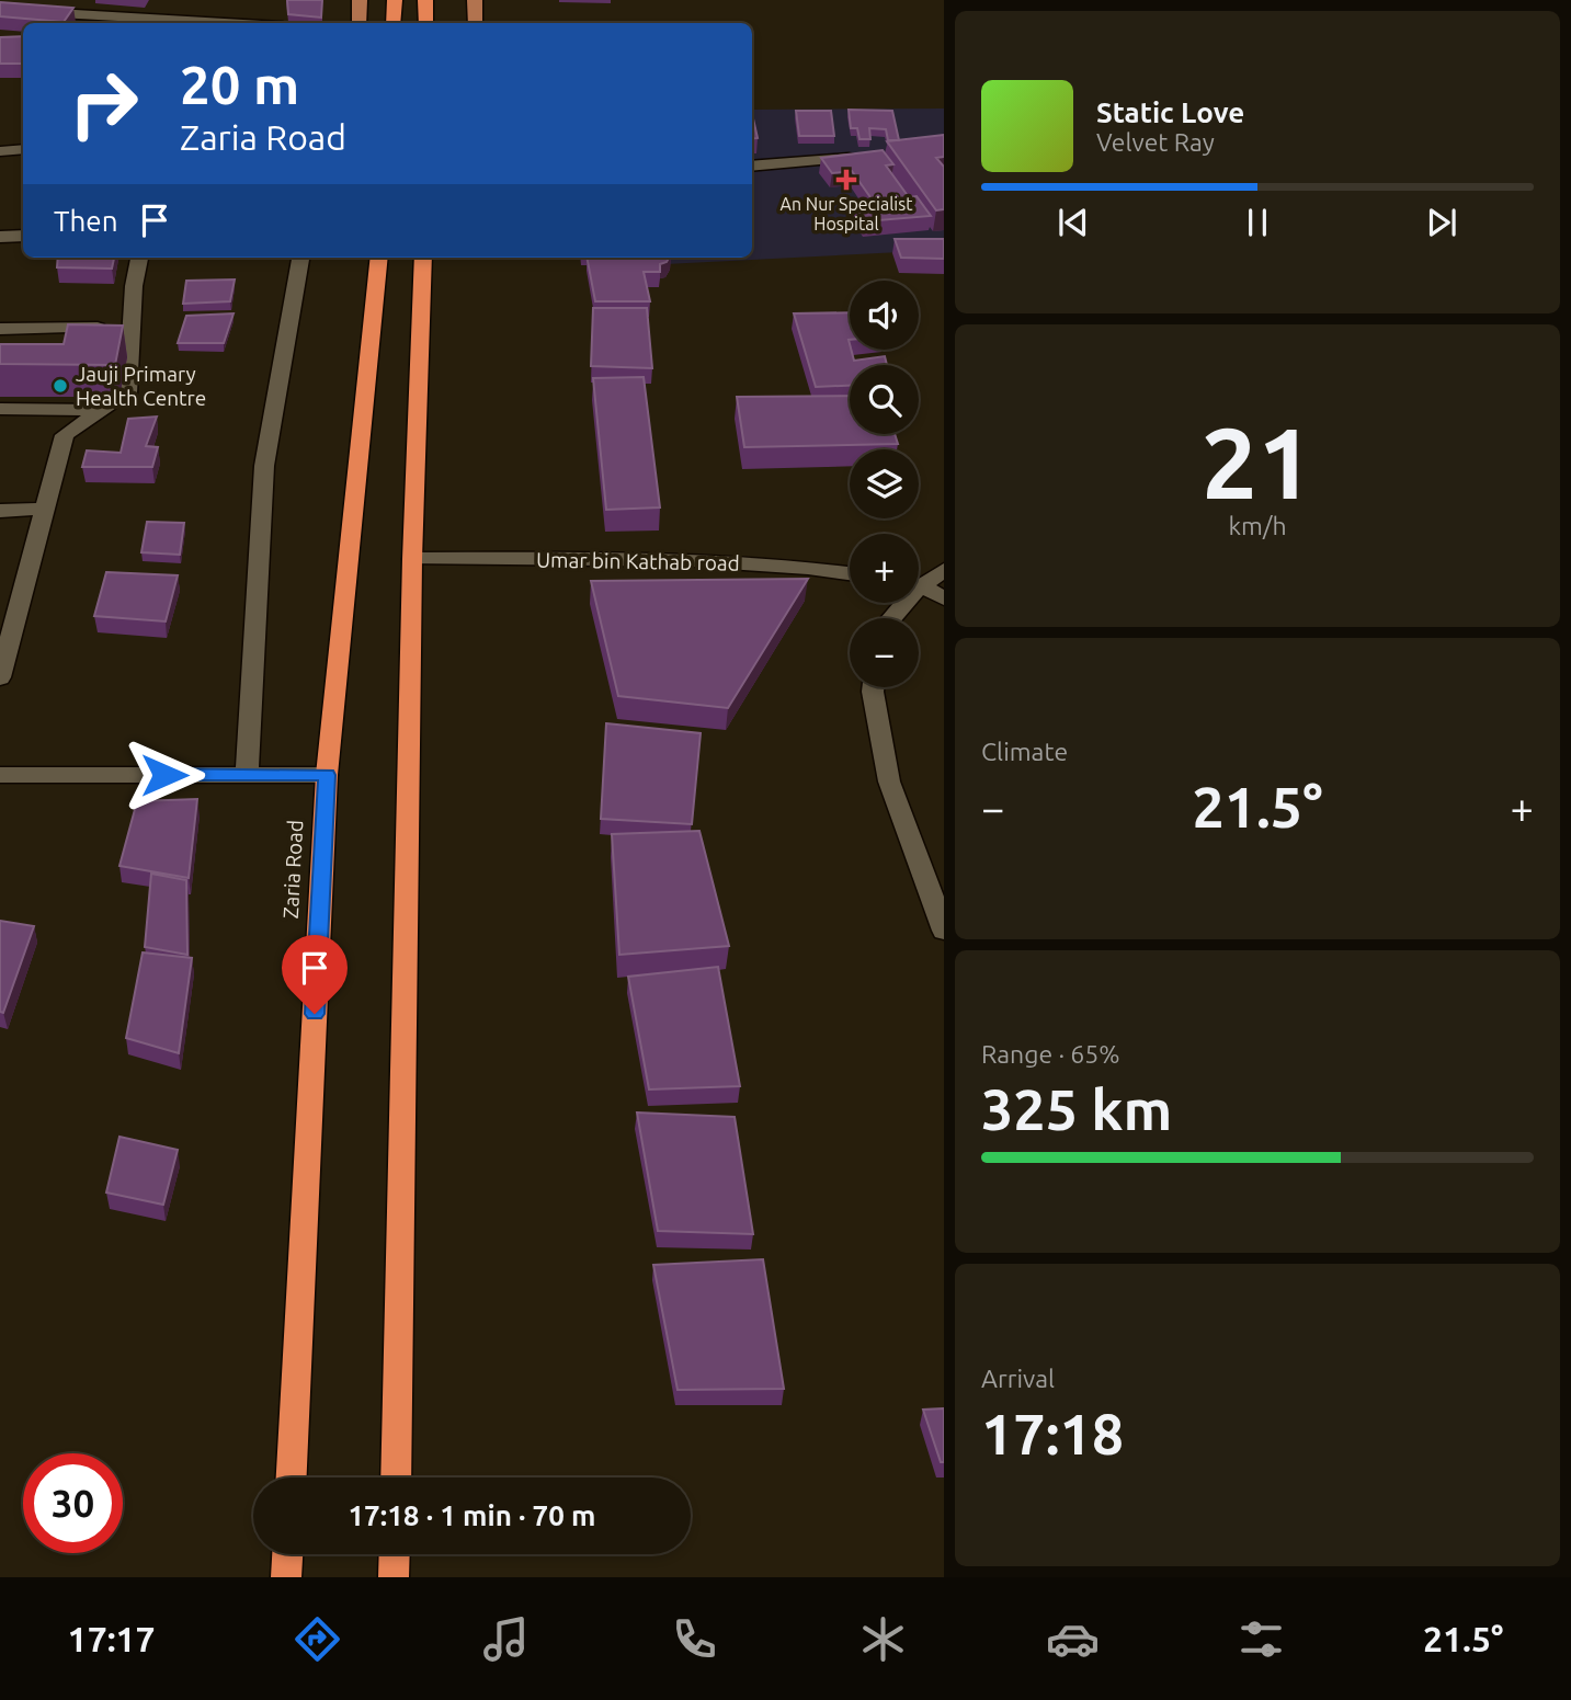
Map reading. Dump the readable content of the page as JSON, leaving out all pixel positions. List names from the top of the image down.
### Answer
{
  "streets": {
    "highway": ["Zaria Road"],
    "street": ["Umar bin Kathab road"]
  },
  "places": {
    "health": ["An Nur Specialist Hospital"],
    "other": ["Jauji Primary Health Centre"]
  },
  "page": {
    "turn": ["20 m", "Zaria Road"],
    "song": ["Static Love", "Velvet Ray"],
    "then": "Then",
    "map_buttons": ["+", "−"],
    "tile": [
      ["21", "km/h"],
      "Climate",
      ["Range · 65%", "325 km"],
      ["Arrival", "17:18"]
    ],
    "heat": ["−", "21.5°", "+"],
    "limit": "30",
    "trip": "17:18 · 1 min · 70 m",
    "tabs": ["17:17", "21.5°"]
  }
}
